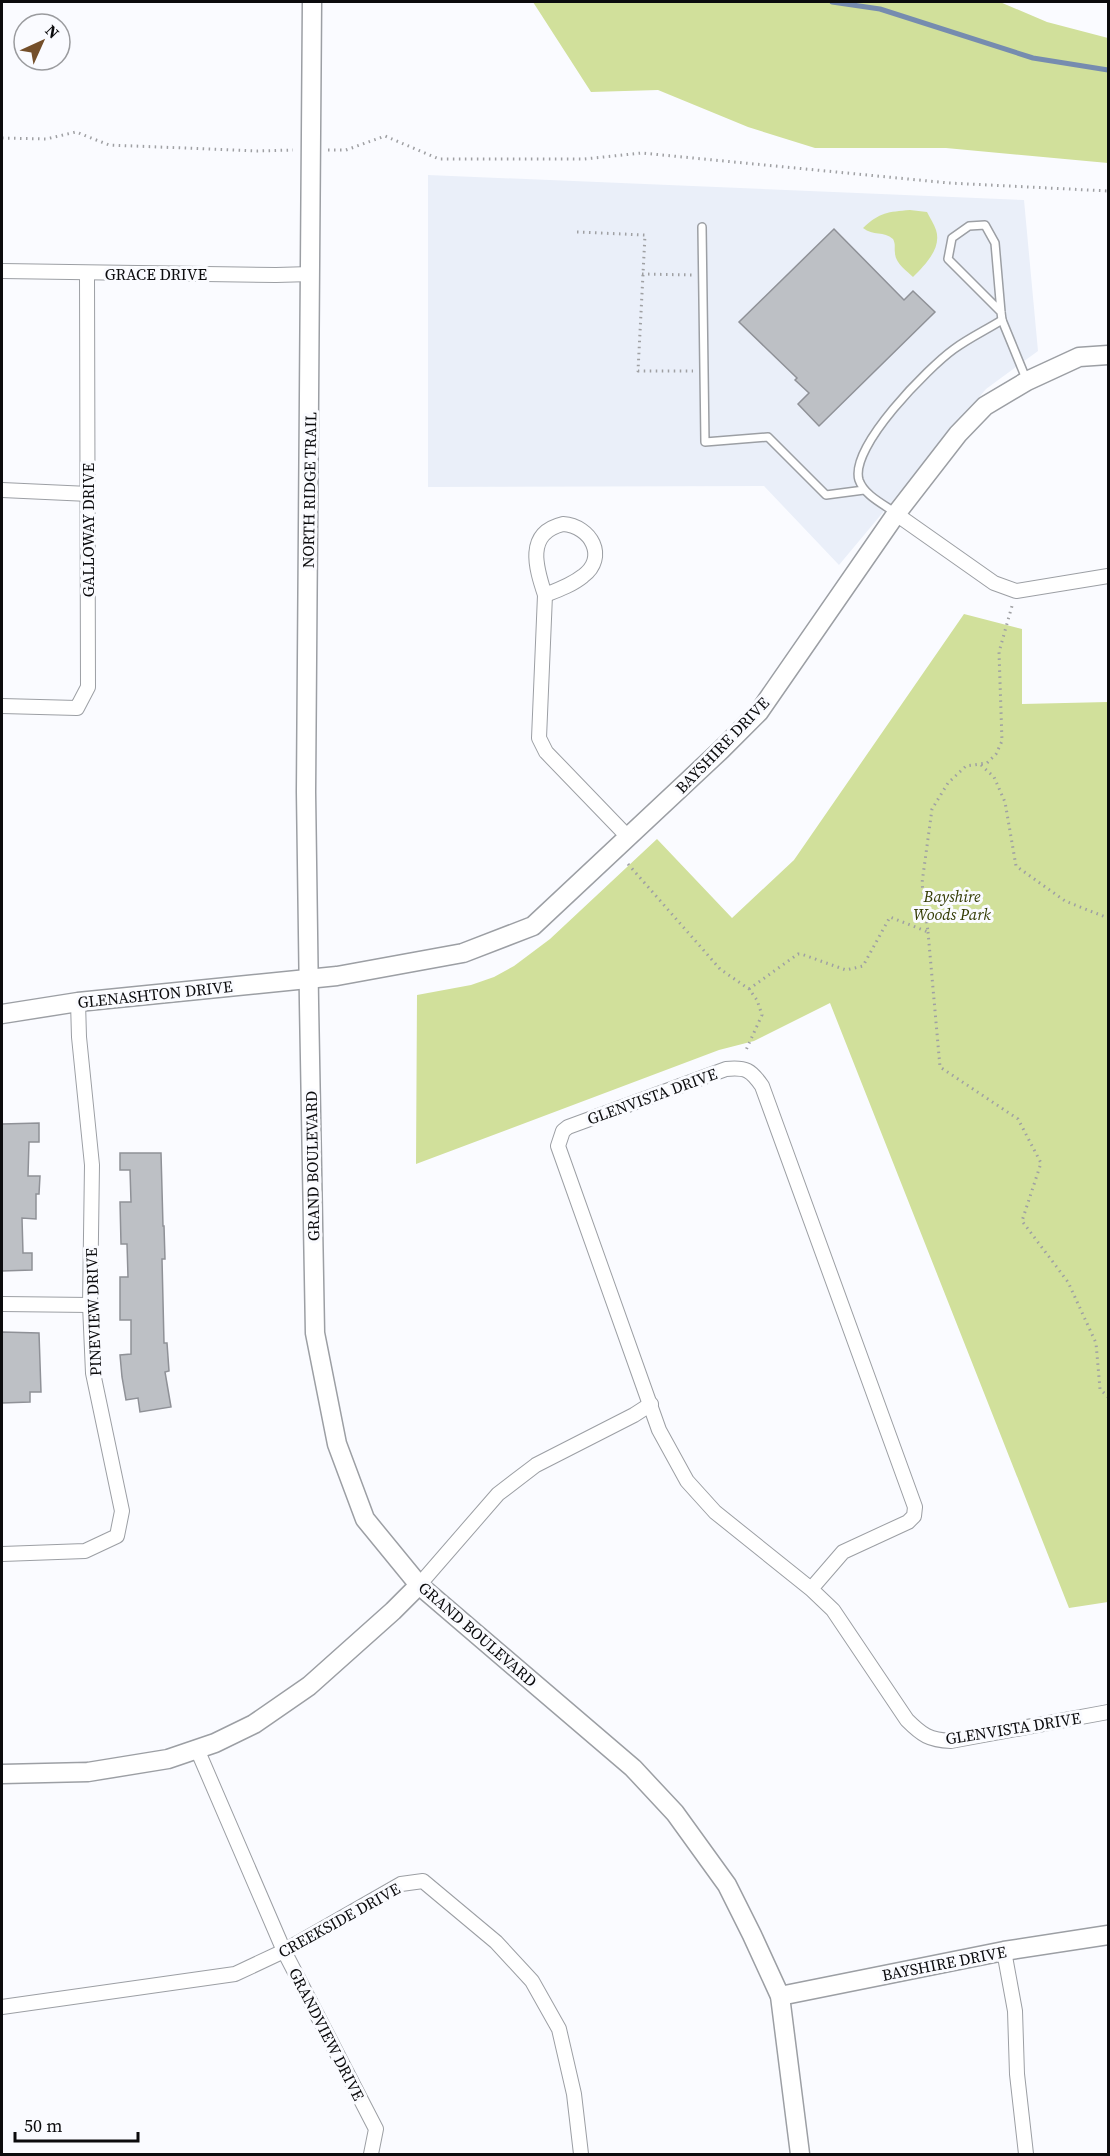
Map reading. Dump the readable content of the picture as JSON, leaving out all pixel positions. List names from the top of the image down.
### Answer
{
  "streets": {
    "street": [
      "GRACE DRIVE",
      "NORTH RIDGE TRAIL",
      "GALLOWAY DRIVE",
      "BAYSHIRE DRIVE",
      "GLENASHTON DRIVE",
      "GLENVISTA DRIVE",
      "GRAND BOULEVARD",
      "PINEVIEW DRIVE",
      "CREEKSIDE DRIVE",
      "GRANDVIEW DRIVE"
    ]
  },
  "crossings": [
    ["GRACE DRIVE", "NORTH RIDGE TRAIL"],
    ["GRACE DRIVE", "GALLOWAY DRIVE"],
    ["NORTH RIDGE TRAIL", "BAYSHIRE DRIVE"],
    ["NORTH RIDGE TRAIL", "GLENASHTON DRIVE"],
    ["NORTH RIDGE TRAIL", "GRAND BOULEVARD"],
    ["BAYSHIRE DRIVE", "GLENASHTON DRIVE"],
    ["BAYSHIRE DRIVE", "GRAND BOULEVARD"],
    ["GLENASHTON DRIVE", "GRAND BOULEVARD"],
    ["GLENASHTON DRIVE", "PINEVIEW DRIVE"],
    ["CREEKSIDE DRIVE", "GRANDVIEW DRIVE"]
  ],
  "parks": ["Bayshire Woods Park"],
  "scale_bar": "50 m",
  "north": "top right"
}
